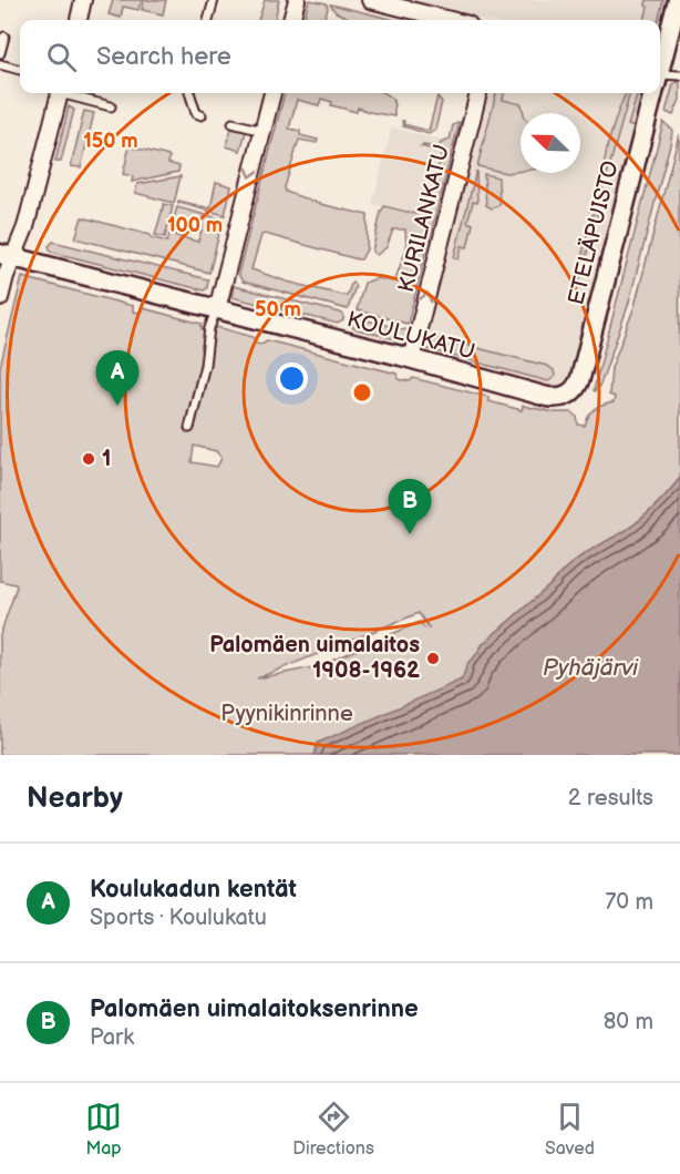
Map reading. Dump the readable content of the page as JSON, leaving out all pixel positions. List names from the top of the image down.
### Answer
{
  "streets": {
    "street": ["KURILANKATU", "ETELÄPUISTO", "KOULUKATU"]
  },
  "crossings": [
    ["KURILANKATU", "KOULUKATU"],
    ["ETELÄPUISTO", "KOULUKATU"]
  ],
  "one_way": ["KURILANKATU"],
  "water": ["Pyhäjärvi"],
  "parks": ["Pyynikinrinne"],
  "places": ["1", "Palomäen uimalaitos 1908-1962"],
  "north": "top left",
  "page": {
    "search": "Search here",
    "pins": ["A", "B"],
    "heading": ["Nearby", "2 results"],
    "list": [
      {
        "mark": "A",
        "name": "Koulukadun kentät",
        "note": "Sports · Koulukatu",
        "value": "70 m"
      },
      {
        "mark": "B",
        "name": "Palomäen uimalaitoksenrinne",
        "note": "Park",
        "value": "80 m"
      }
    ],
    "nav": ["Map", "Directions", "Saved"]
  },
  "rings": ["150 m", "100 m", "50 m"]
}
